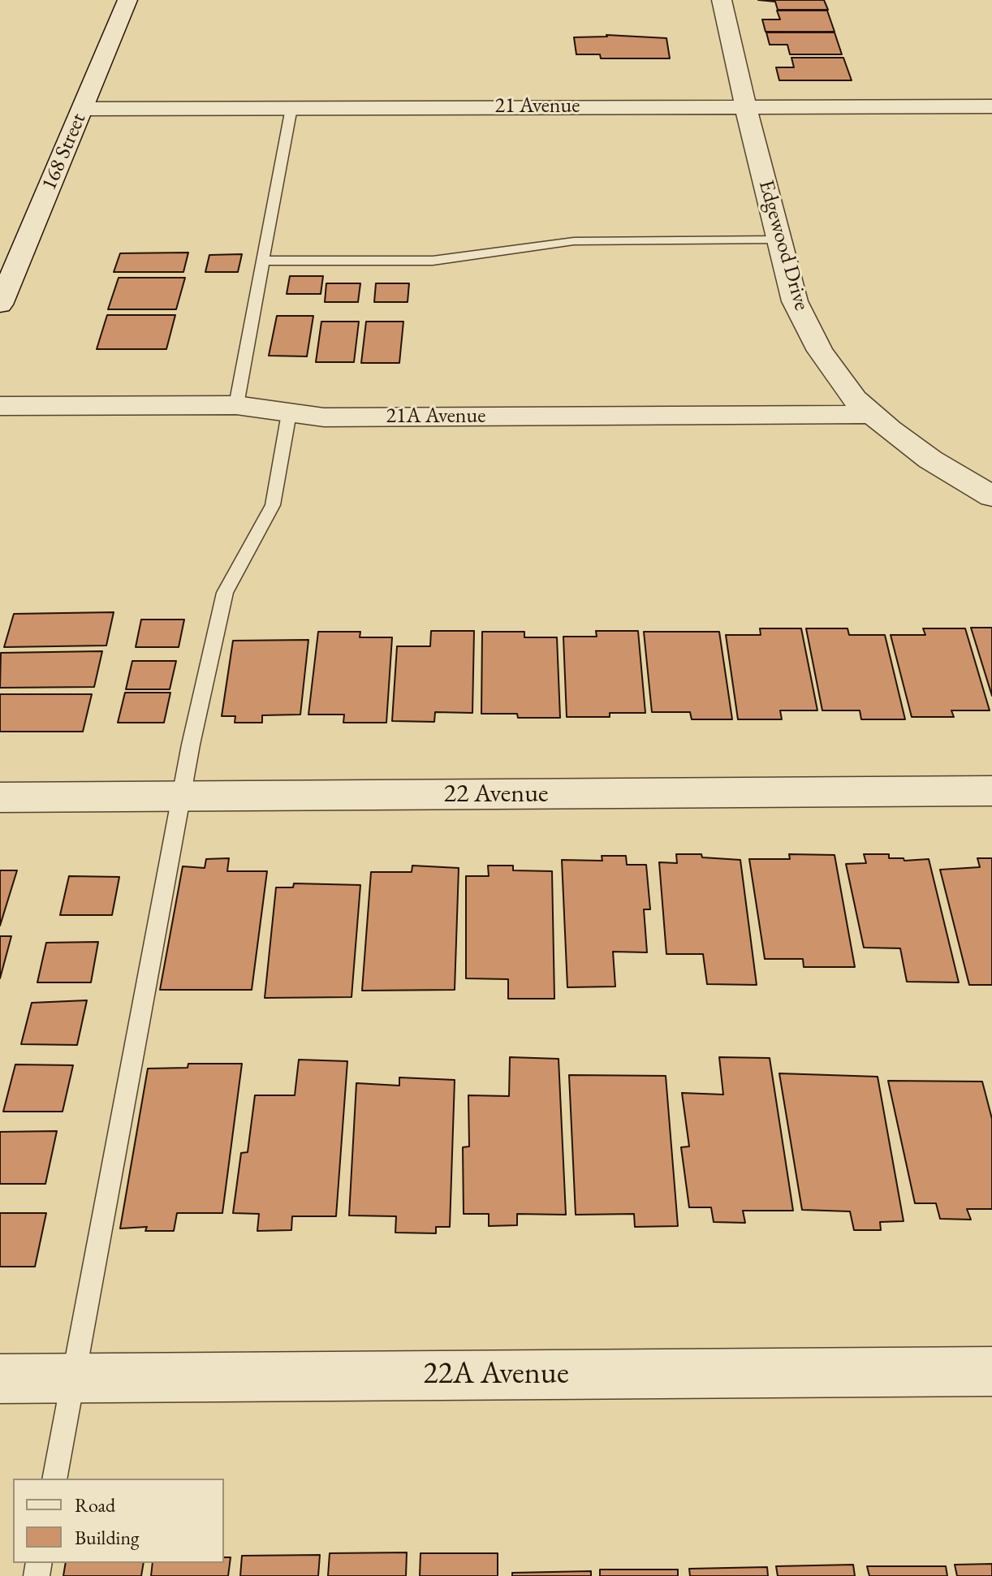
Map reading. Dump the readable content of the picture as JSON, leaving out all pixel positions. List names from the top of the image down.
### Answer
{
  "streets": {
    "street": [
      "21 Avenue",
      "168 Street",
      "Edgewood Drive",
      "21A Avenue",
      "22 Avenue",
      "22A Avenue"
    ]
  },
  "crossings": [
    ["21 Avenue", "168 Street"],
    ["21 Avenue", "Edgewood Drive"],
    ["Edgewood Drive", "21A Avenue"]
  ],
  "legend": ["Road", "Building"]
}
